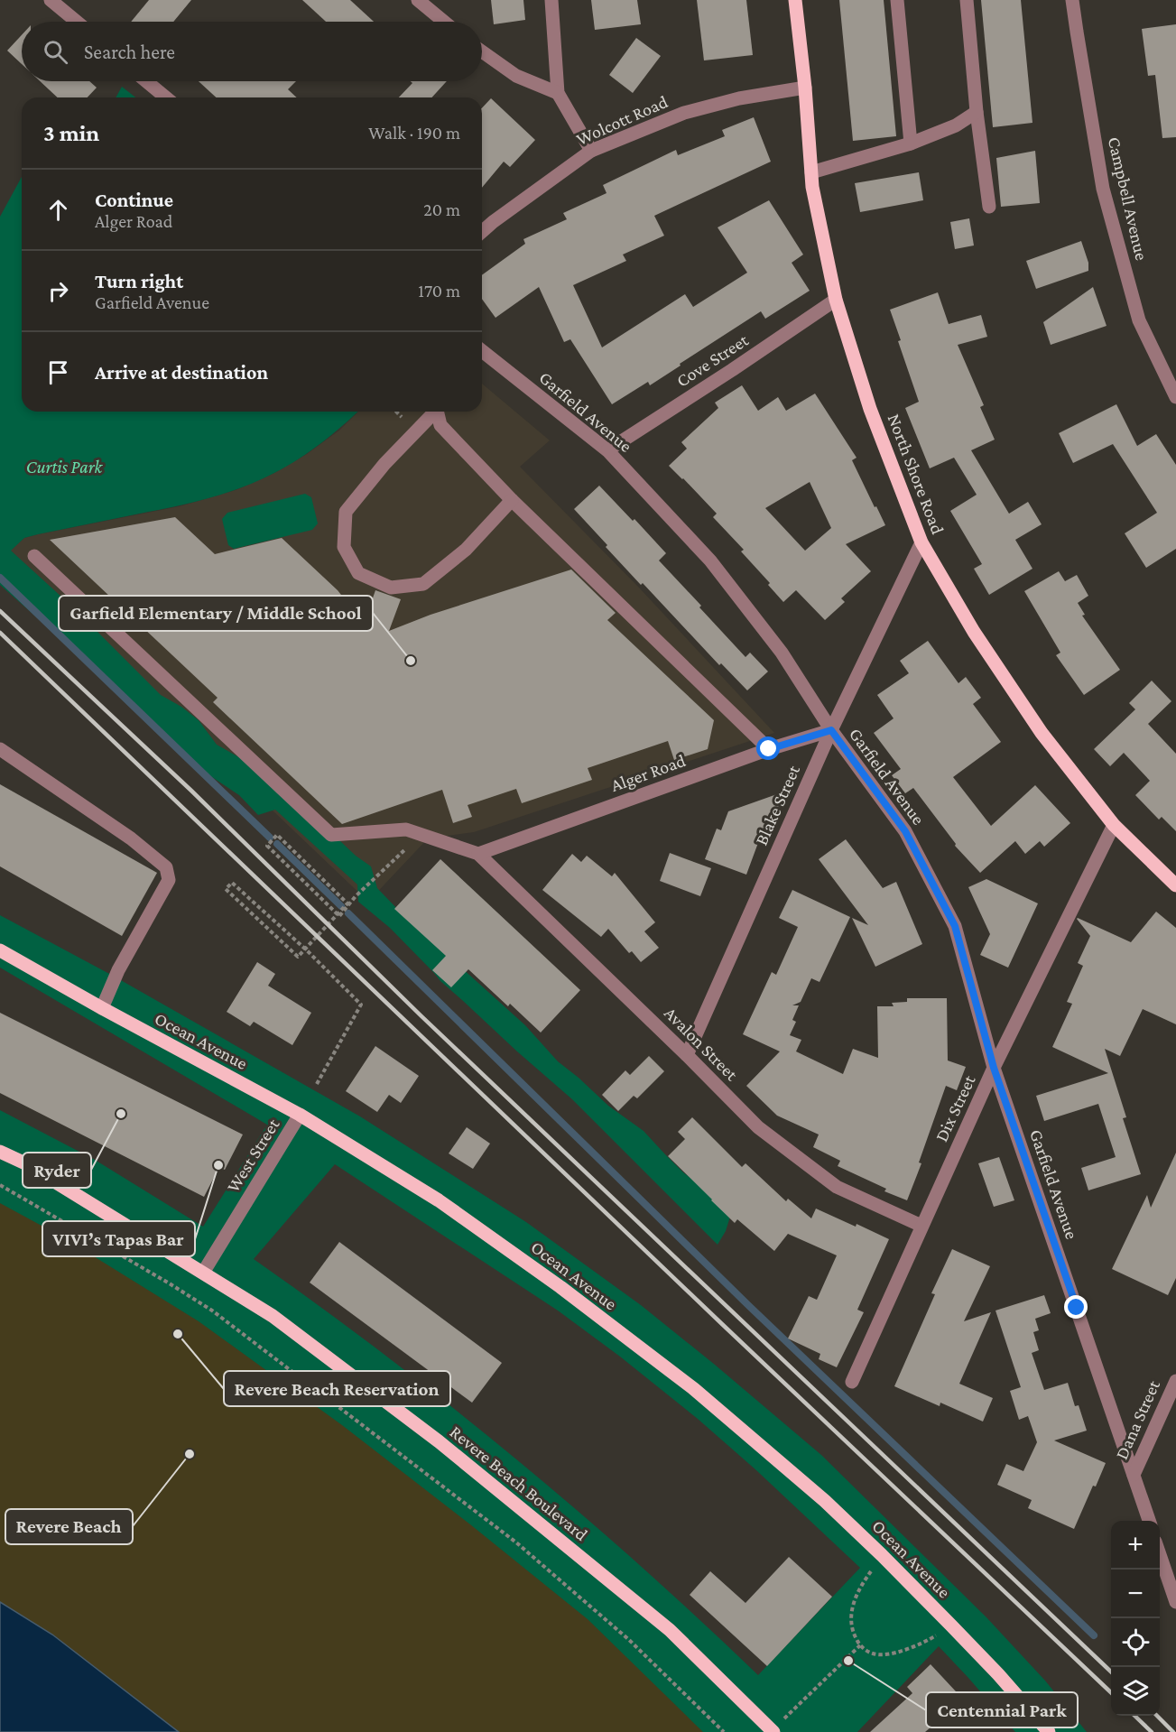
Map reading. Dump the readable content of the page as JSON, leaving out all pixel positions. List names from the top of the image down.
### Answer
{
  "streets": {
    "main road": ["North Shore Road", "Ocean Avenue", "Revere Beach Boulevard"],
    "street": [
      "Wolcott Road",
      "Campbell Avenue",
      "Cove Street",
      "Garfield Avenue",
      "Alger Road",
      "Blake Street",
      "Avalon Street",
      "Dix Street",
      "West Street",
      "Dana Street"
    ]
  },
  "crossings": [
    ["Wolcott Road", "North Shore Road"],
    ["Cove Street", "Garfield Avenue"],
    ["Cove Street", "North Shore Road"],
    ["Garfield Avenue", "Alger Road"],
    ["Garfield Avenue", "Blake Street"],
    ["Garfield Avenue", "Dix Street"],
    ["Garfield Avenue", "Dana Street"],
    ["North Shore Road", "Blake Street"],
    ["North Shore Road", "Dix Street"],
    ["Alger Road", "Blake Street"],
    ["Alger Road", "Avalon Street"],
    ["Blake Street", "Avalon Street"],
    ["Ocean Avenue", "West Street"],
    ["Avalon Street", "Dix Street"],
    ["West Street", "Revere Beach Boulevard"]
  ],
  "parks": ["Curtis Park"],
  "places": [
    "Garfield Elementary / Middle School",
    "Ryder",
    "VIVI’s Tapas Bar",
    "Revere Beach Reservation",
    "Revere Beach",
    "Centennial Park"
  ],
  "page": {
    "search": "Search here",
    "heading": ["3 min", "Walk · 190 m"],
    "list": [
      ["Continue", "Alger Road", "20 m"],
      ["Turn right", "Garfield Avenue", "170 m"],
      "Arrive at destination"
    ],
    "map_buttons": ["+", "−"]
  }
}
